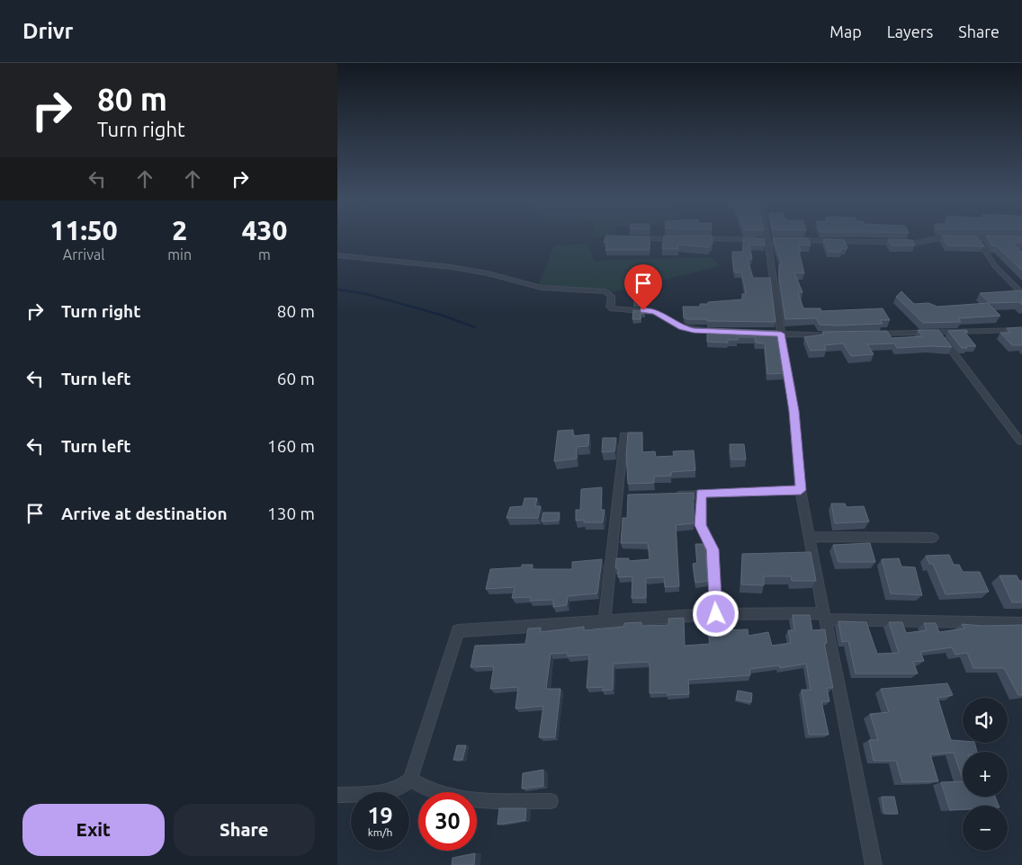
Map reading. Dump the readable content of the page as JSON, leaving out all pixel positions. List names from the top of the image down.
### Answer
{
  "page": {
    "header": "Drivr",
    "nav": ["Map", "Layers", "Share"],
    "turn": ["80 m", "Turn right"],
    "eta": [
      "11:50",
      "Arrival",
      "2",
      "min",
      "430",
      "m"
    ],
    "list": [
      {
        "name": "Turn right",
        "value": "80 m"
      },
      {
        "name": "Turn left",
        "value": "60 m"
      },
      {
        "name": "Turn left",
        "value": "160 m"
      },
      {
        "name": "Arrive at destination",
        "value": "130 m"
      }
    ],
    "map_buttons": ["+", "−"],
    "speed": "19 km/h",
    "limit": "30",
    "buttons": ["Exit", "Share"]
  }
}
